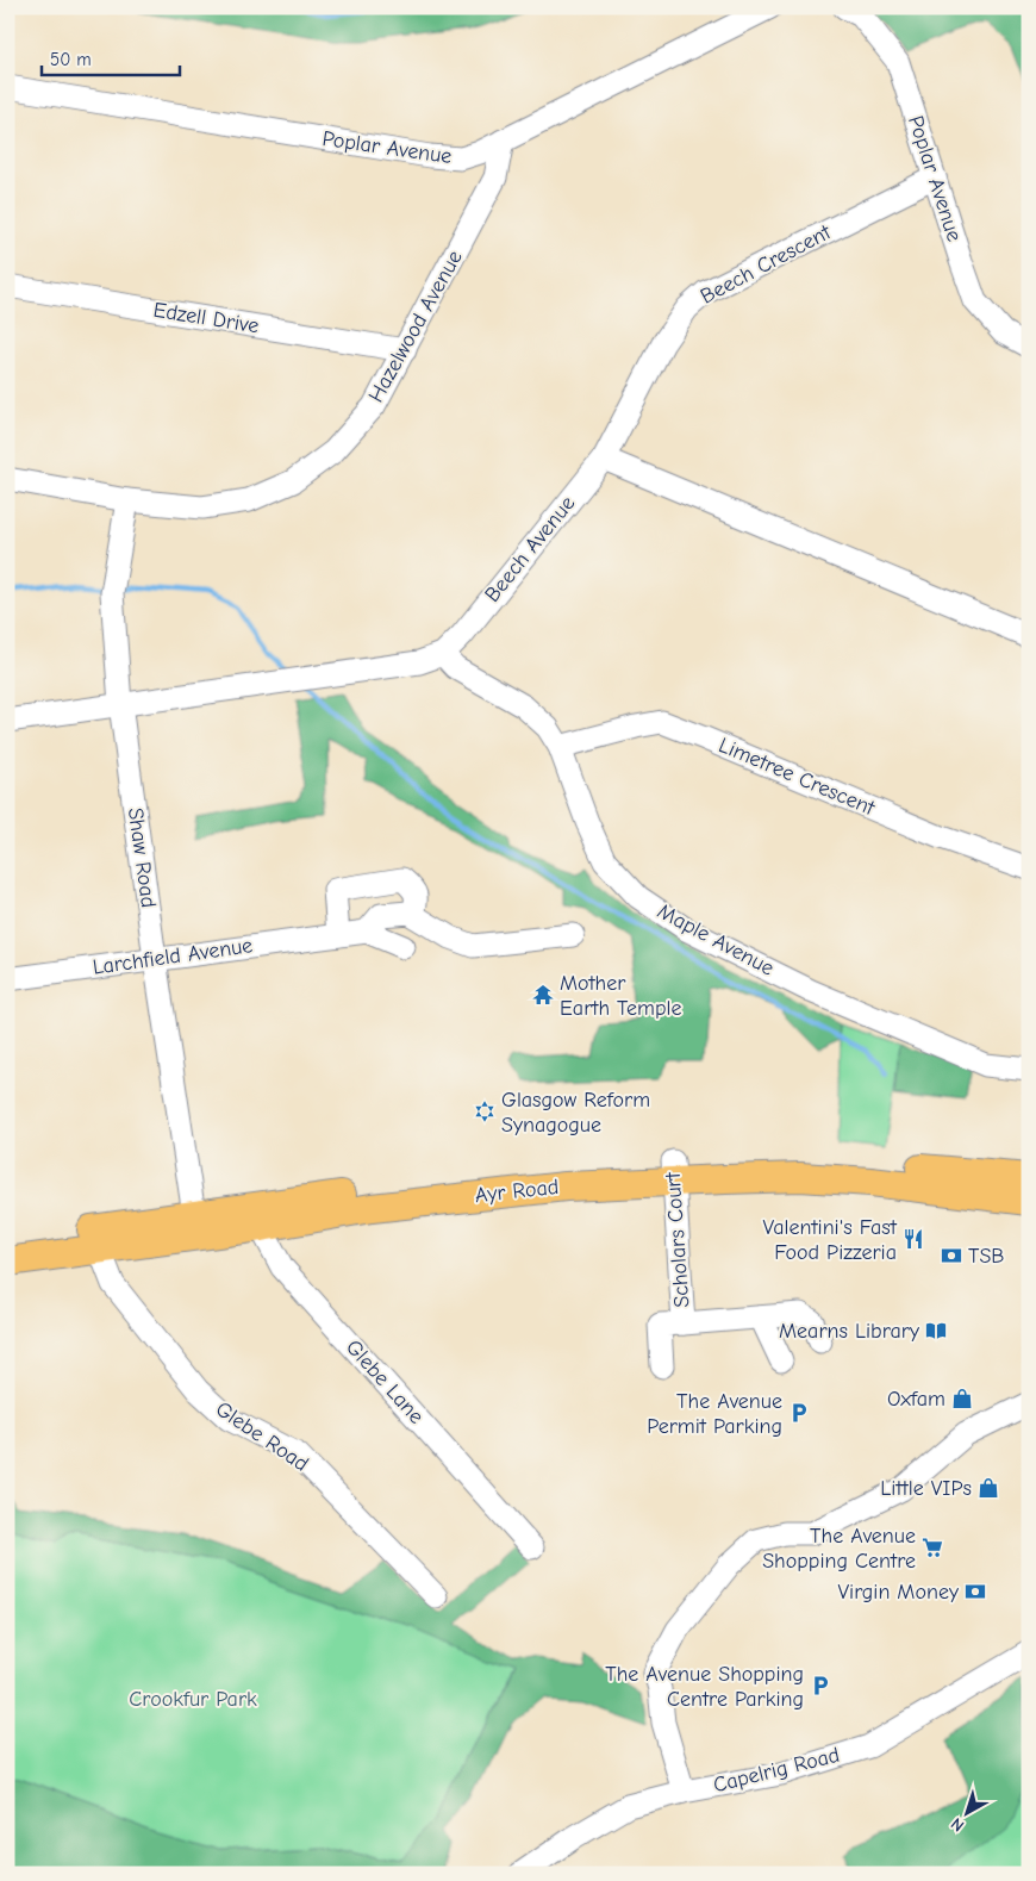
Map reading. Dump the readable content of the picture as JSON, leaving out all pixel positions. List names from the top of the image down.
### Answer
{
  "streets": {
    "main road": ["Ayr Road"],
    "street": [
      "Poplar Avenue",
      "Beech Crescent",
      "Edzell Drive",
      "Hazelwood Avenue",
      "Beech Avenue",
      "Limetree Crescent",
      "Shaw Road",
      "Maple Avenue",
      "Larchfield Avenue",
      "Scholars Court",
      "Glebe Lane",
      "Glebe Road",
      "Capelrig Road"
    ]
  },
  "crossings": [
    ["Poplar Avenue", "Beech Crescent"],
    ["Poplar Avenue", "Hazelwood Avenue"],
    ["Beech Crescent", "Beech Avenue"],
    ["Edzell Drive", "Hazelwood Avenue"],
    ["Hazelwood Avenue", "Shaw Road"],
    ["Beech Avenue", "Shaw Road"],
    ["Beech Avenue", "Maple Avenue"],
    ["Limetree Crescent", "Maple Avenue"],
    ["Shaw Road", "Larchfield Avenue"],
    ["Shaw Road", "Ayr Road"],
    ["Ayr Road", "Scholars Court"],
    ["Ayr Road", "Glebe Lane"],
    ["Ayr Road", "Glebe Road"]
  ],
  "parks": ["Crookfur Park"],
  "places": {
    "temple": ["Mother Earth Temple"],
    "synagogue": ["Glasgow Reform Synagogue"],
    "restaurant": ["Valentini's Fast Food Pizzeria"],
    "bank": ["TSB", "Virgin Money"],
    "library": ["Mearns Library"],
    "shop": ["Oxfam", "Little VIPs"],
    "parking": ["The Avenue Permit Parking", "The Avenue Shopping Centre Parking"],
    "supermarket": ["The Avenue Shopping Centre"]
  },
  "scale_bar": "50 m",
  "north": "bottom left"
}
